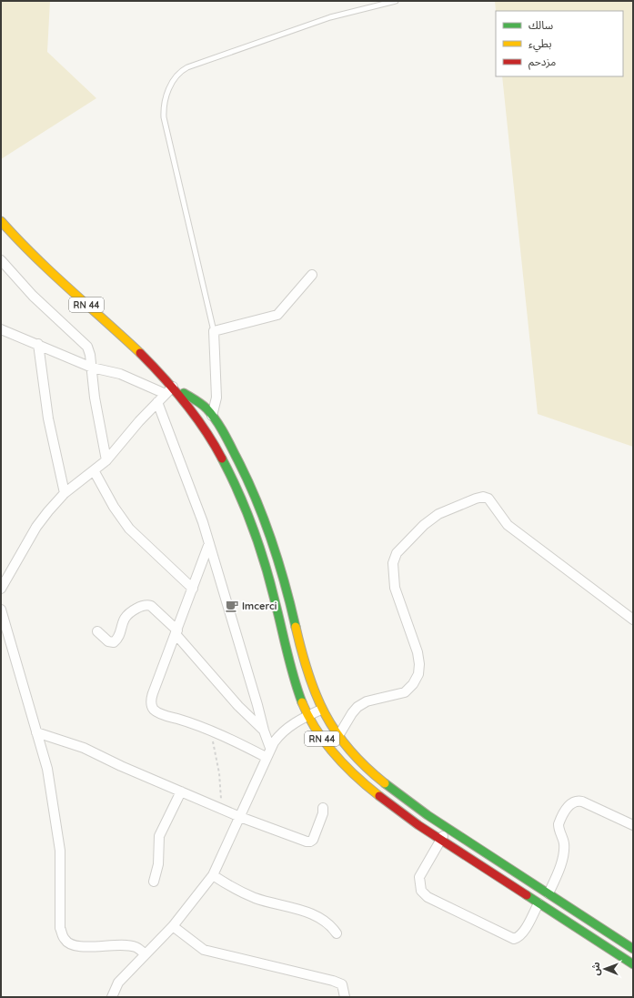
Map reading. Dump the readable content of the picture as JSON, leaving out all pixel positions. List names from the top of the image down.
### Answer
{
  "streets": {
    "main road": ["RN 44"]
  },
  "places": {
    "cafe": ["Imcerci"]
  },
  "legend": ["سالك", "بطيء", "مزدحم"],
  "north": "left"
}
